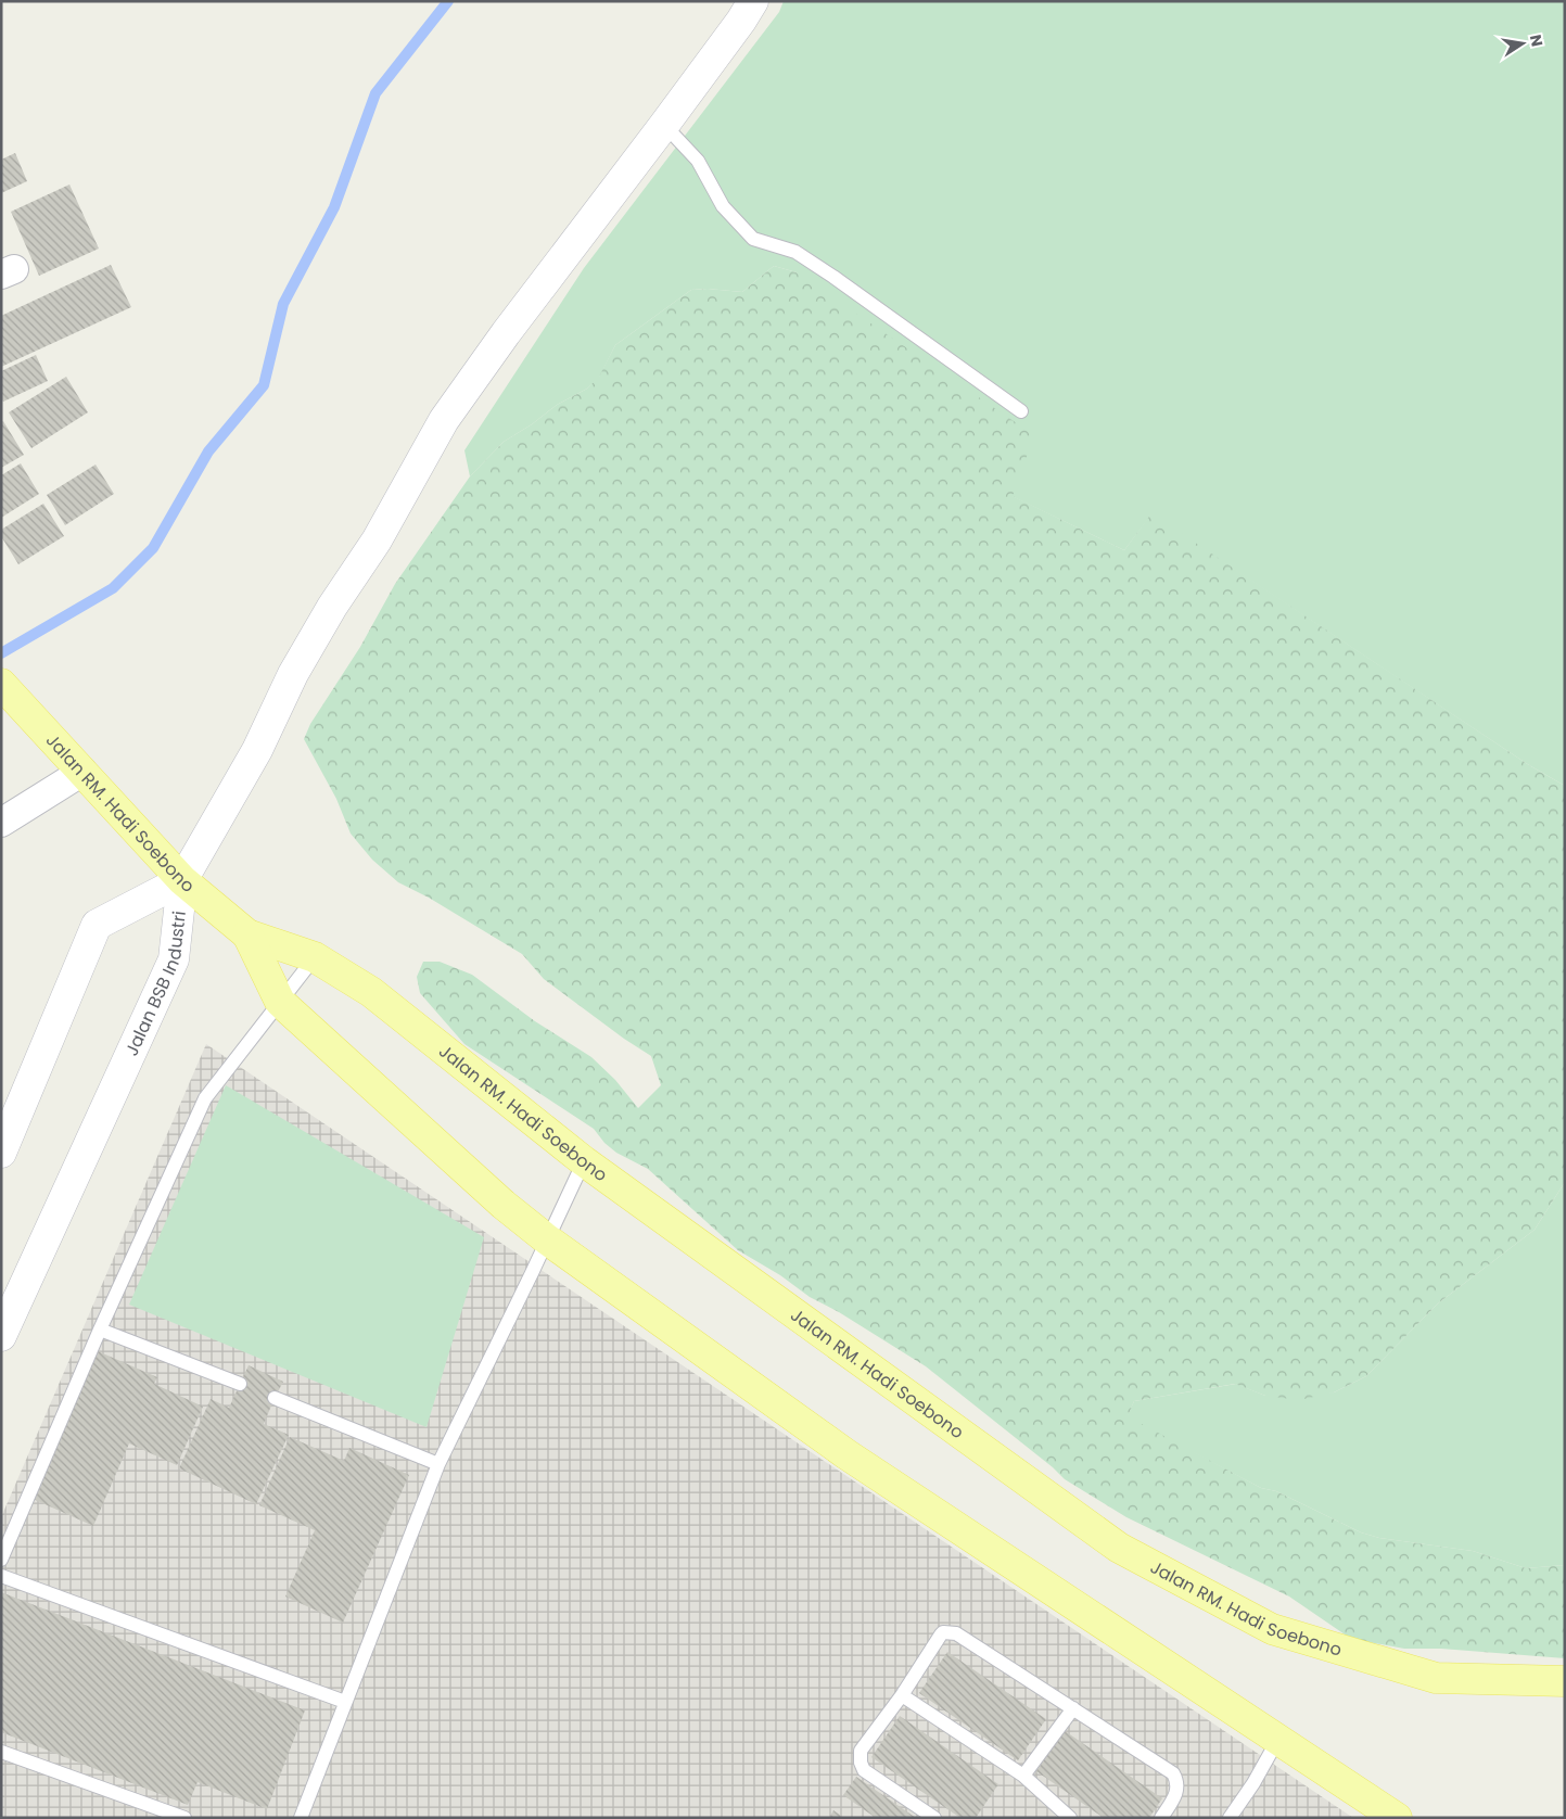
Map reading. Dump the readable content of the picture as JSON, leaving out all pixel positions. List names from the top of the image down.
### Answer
{
  "streets": {
    "main road": ["Jalan RM. Hadi Soebono", "Jalan BSB Industri"]
  },
  "crossings": [
    ["Jalan RM. Hadi Soebono", "Jalan BSB Industri"]
  ],
  "north": "right"
}
